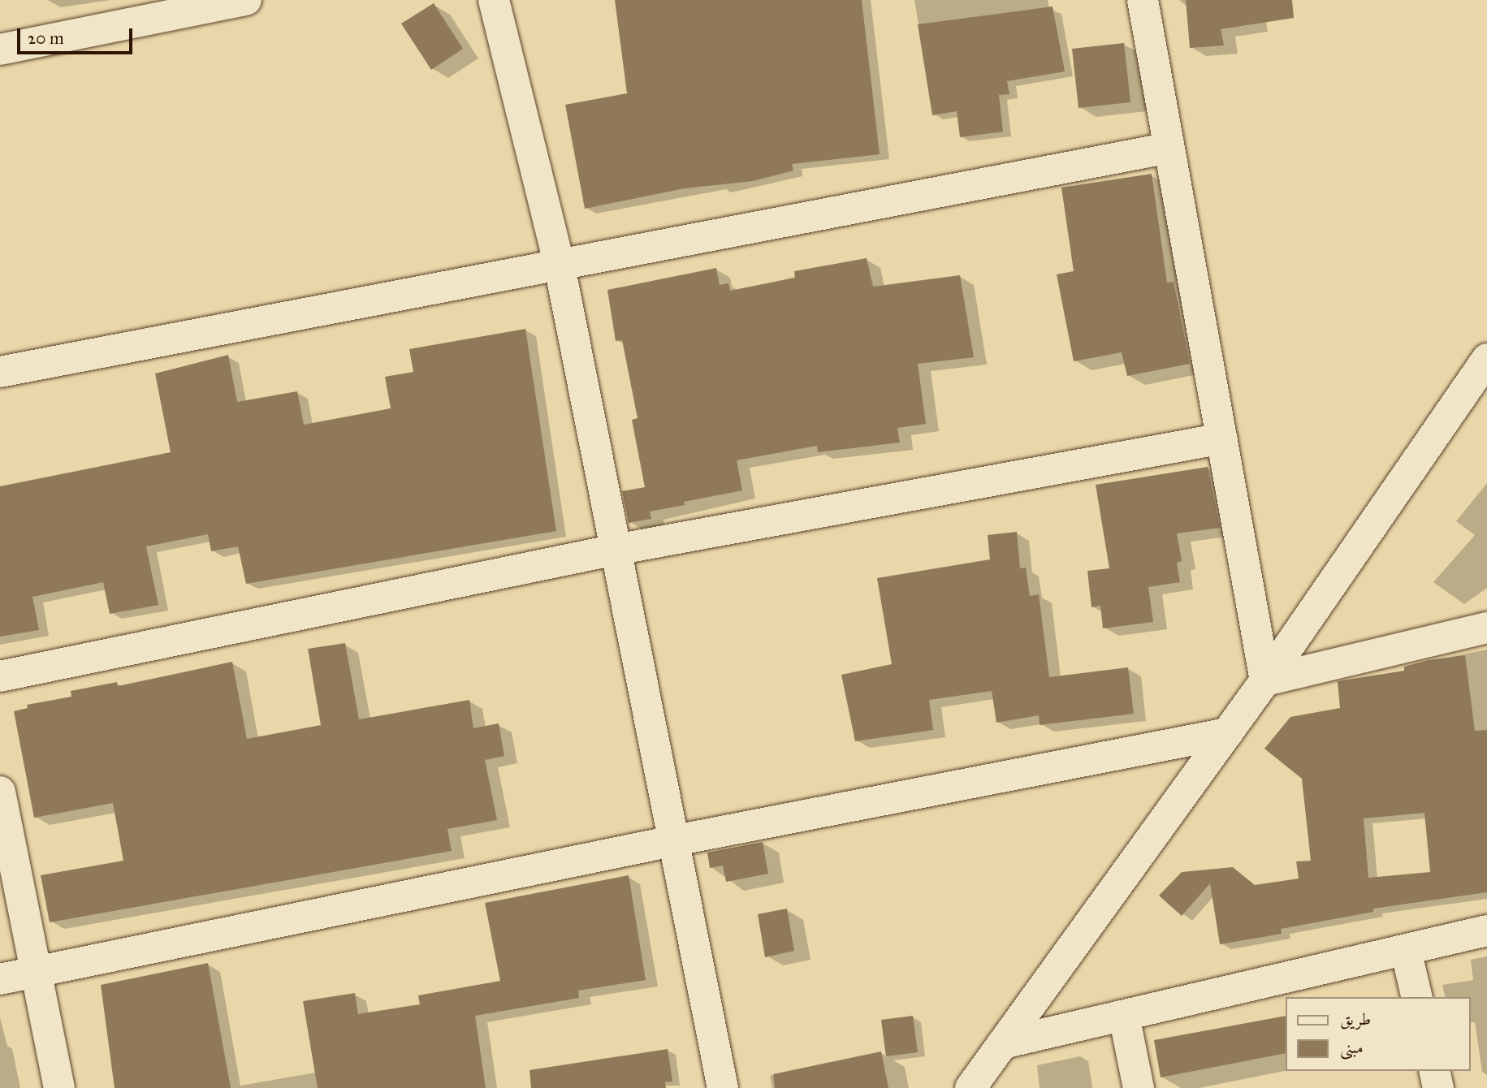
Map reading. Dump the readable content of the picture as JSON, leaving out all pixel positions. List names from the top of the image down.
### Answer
{
  "legend": ["طريق", "مبنى"],
  "scale_bar": "20 m"
}
